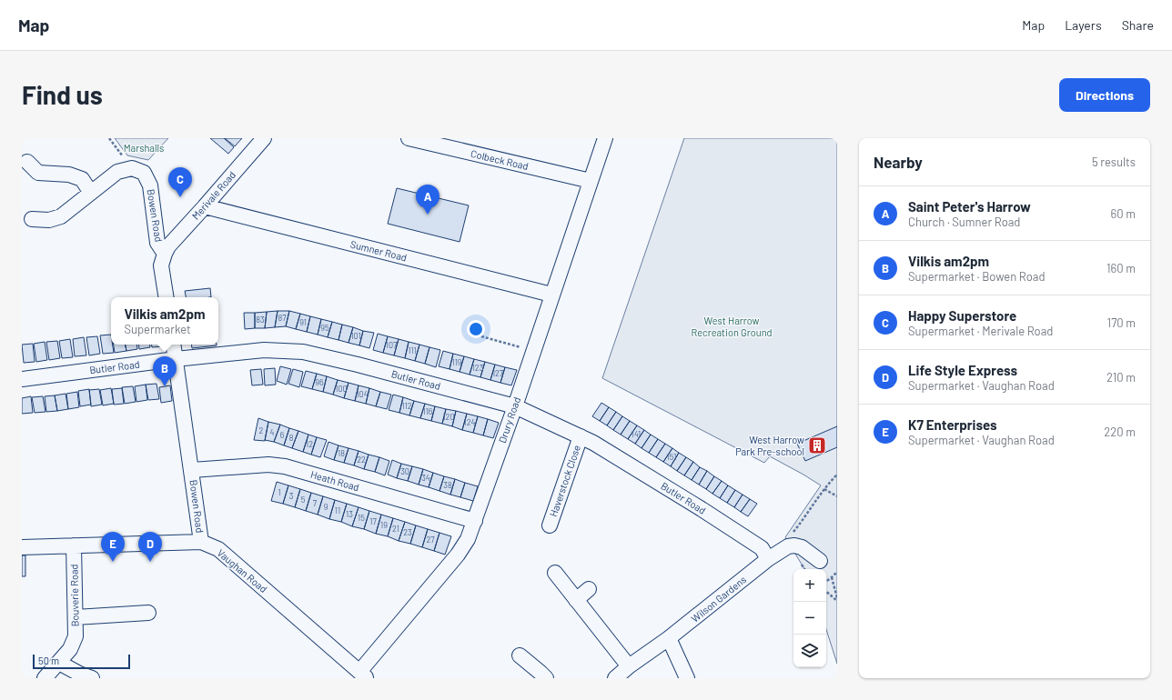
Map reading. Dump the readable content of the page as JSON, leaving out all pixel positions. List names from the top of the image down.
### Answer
{
  "streets": {
    "street": [
      "Colbeck Road",
      "Merivale Road",
      "Bowen Road",
      "Sumner Road",
      "Butler Road",
      "Drury Road",
      "Heath Road",
      "Haverstock Close",
      "Vaughan Road",
      "Bouverie Road",
      "Wilson Gardens"
    ]
  },
  "crossings": [
    ["Colbeck Road", "Drury Road"],
    ["Merivale Road", "Bowen Road"],
    ["Merivale Road", "Sumner Road"],
    ["Bowen Road", "Butler Road"],
    ["Bowen Road", "Heath Road"],
    ["Bowen Road", "Vaughan Road"],
    ["Sumner Road", "Drury Road"],
    ["Butler Road", "Drury Road"],
    ["Butler Road", "Haverstock Close"],
    ["Butler Road", "Wilson Gardens"],
    ["Drury Road", "Heath Road"],
    ["Drury Road", "Vaughan Road"],
    ["Vaughan Road", "Bouverie Road"]
  ],
  "parks": ["Marshalls", "West Harrow Recreation Ground"],
  "places": {
    "building": ["West Harrow Park Pre-school"]
  },
  "house_numbers": [
    "87",
    "83",
    "91",
    "95",
    "101",
    "107",
    "111",
    "119",
    "123",
    "127",
    "96",
    "100",
    "104",
    "112",
    "116",
    "120",
    "124",
    "2",
    "4",
    "141",
    "6",
    "8",
    "12",
    "18",
    "151",
    "22",
    "30",
    "34",
    "38",
    "1",
    "3",
    "5",
    "7",
    "9",
    "11",
    "13",
    "15",
    "17",
    "19",
    "21",
    "23",
    "27"
  ],
  "scale_bar": "50 m",
  "page": {
    "header": "Map",
    "nav": ["Map", "Layers", "Share"],
    "buttons": "Directions",
    "title": "Find us",
    "heading": ["Nearby", "5 results"],
    "pins": [
      "C",
      "A",
      "B",
      "D",
      "E"
    ],
    "list": [
      {
        "mark": "A",
        "name": "Saint Peter's Harrow",
        "note": "Church · Sumner Road",
        "value": "60 m"
      },
      {
        "mark": "B",
        "name": "Vilkis am2pm",
        "note": "Supermarket · Bowen Road",
        "value": "160 m"
      },
      {
        "mark": "C",
        "name": "Happy Superstore",
        "note": "Supermarket · Merivale Road",
        "value": "170 m"
      },
      {
        "mark": "D",
        "name": "Life Style Express",
        "note": "Supermarket · Vaughan Road",
        "value": "210 m"
      },
      {
        "mark": "E",
        "name": "K7 Enterprises",
        "note": "Supermarket · Vaughan Road",
        "value": "220 m"
      }
    ],
    "popup": ["Vilkis am2pm", "Supermarket"],
    "map_buttons": ["+", "−"],
    "scale": "50 m"
  }
}
